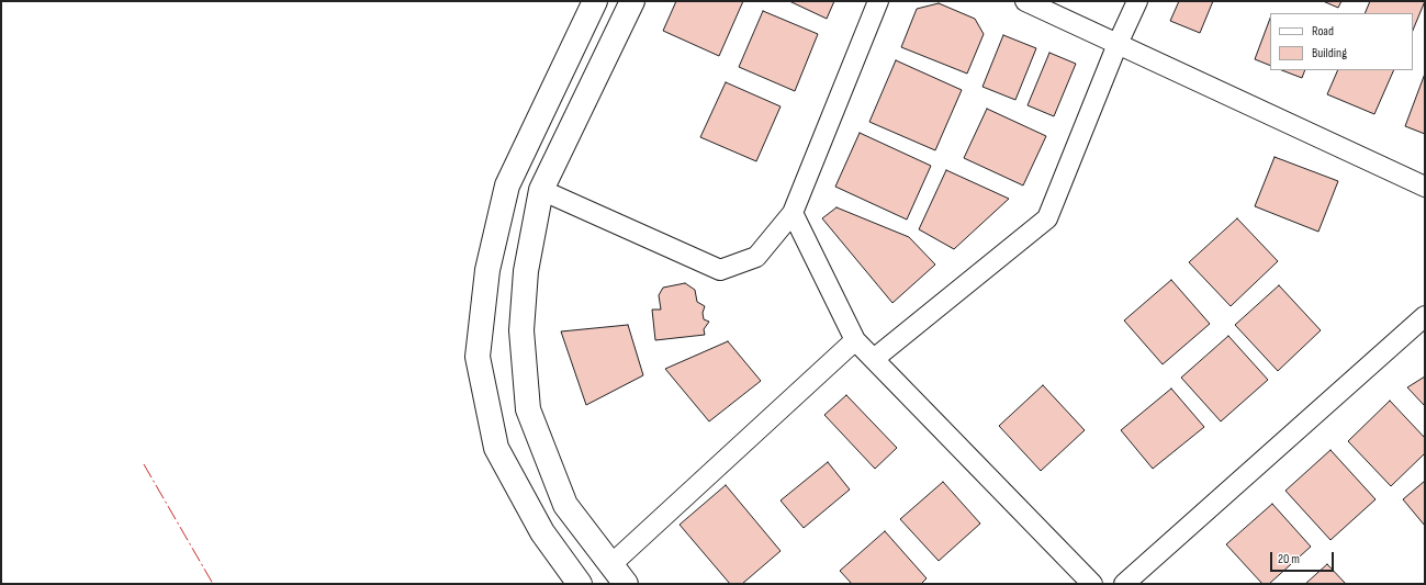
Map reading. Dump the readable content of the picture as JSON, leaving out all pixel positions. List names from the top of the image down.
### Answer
{
  "legend": ["Road", "Building"],
  "scale_bar": "20 m"
}
